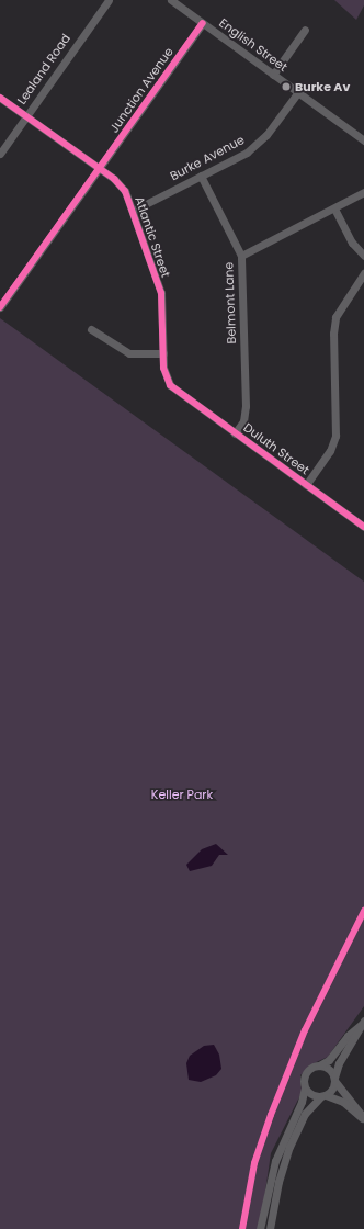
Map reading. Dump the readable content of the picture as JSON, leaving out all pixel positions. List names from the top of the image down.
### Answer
{
  "streets": {
    "street": [
      "English Street",
      "Lealand Road",
      "Junction Avenue",
      "Burke Avenue",
      "Atlantic Street",
      "Belmont Lane",
      "Duluth Street"
    ]
  },
  "crossings": [
    ["English Street", "Junction Avenue"],
    ["English Street", "Burke Avenue"],
    ["Lealand Road", "Atlantic Street"],
    ["Junction Avenue", "Atlantic Street"],
    ["Burke Avenue", "Atlantic Street"],
    ["Atlantic Street", "Duluth Street"],
    ["Belmont Lane", "Duluth Street"]
  ],
  "parks": ["Keller Park"],
  "places": ["Burke Av"]
}
